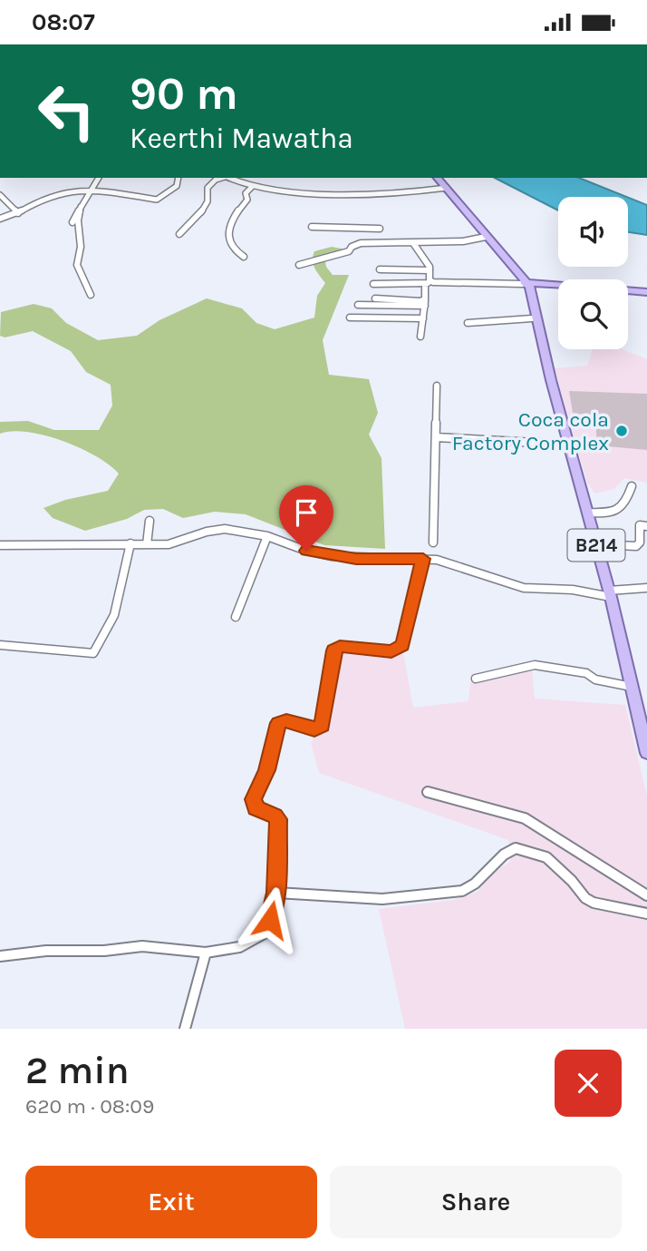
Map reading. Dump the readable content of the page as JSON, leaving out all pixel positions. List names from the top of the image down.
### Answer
{
  "streets": {
    "main road": ["B214"]
  },
  "places": ["Coca cola Factory Complex"],
  "page": {
    "status": "08:07",
    "turn": ["90 m", "Keerthi Mawatha"],
    "heading": ["2 min", "620 m · 08:09"],
    "buttons": ["Exit", "Share"]
  }
}
